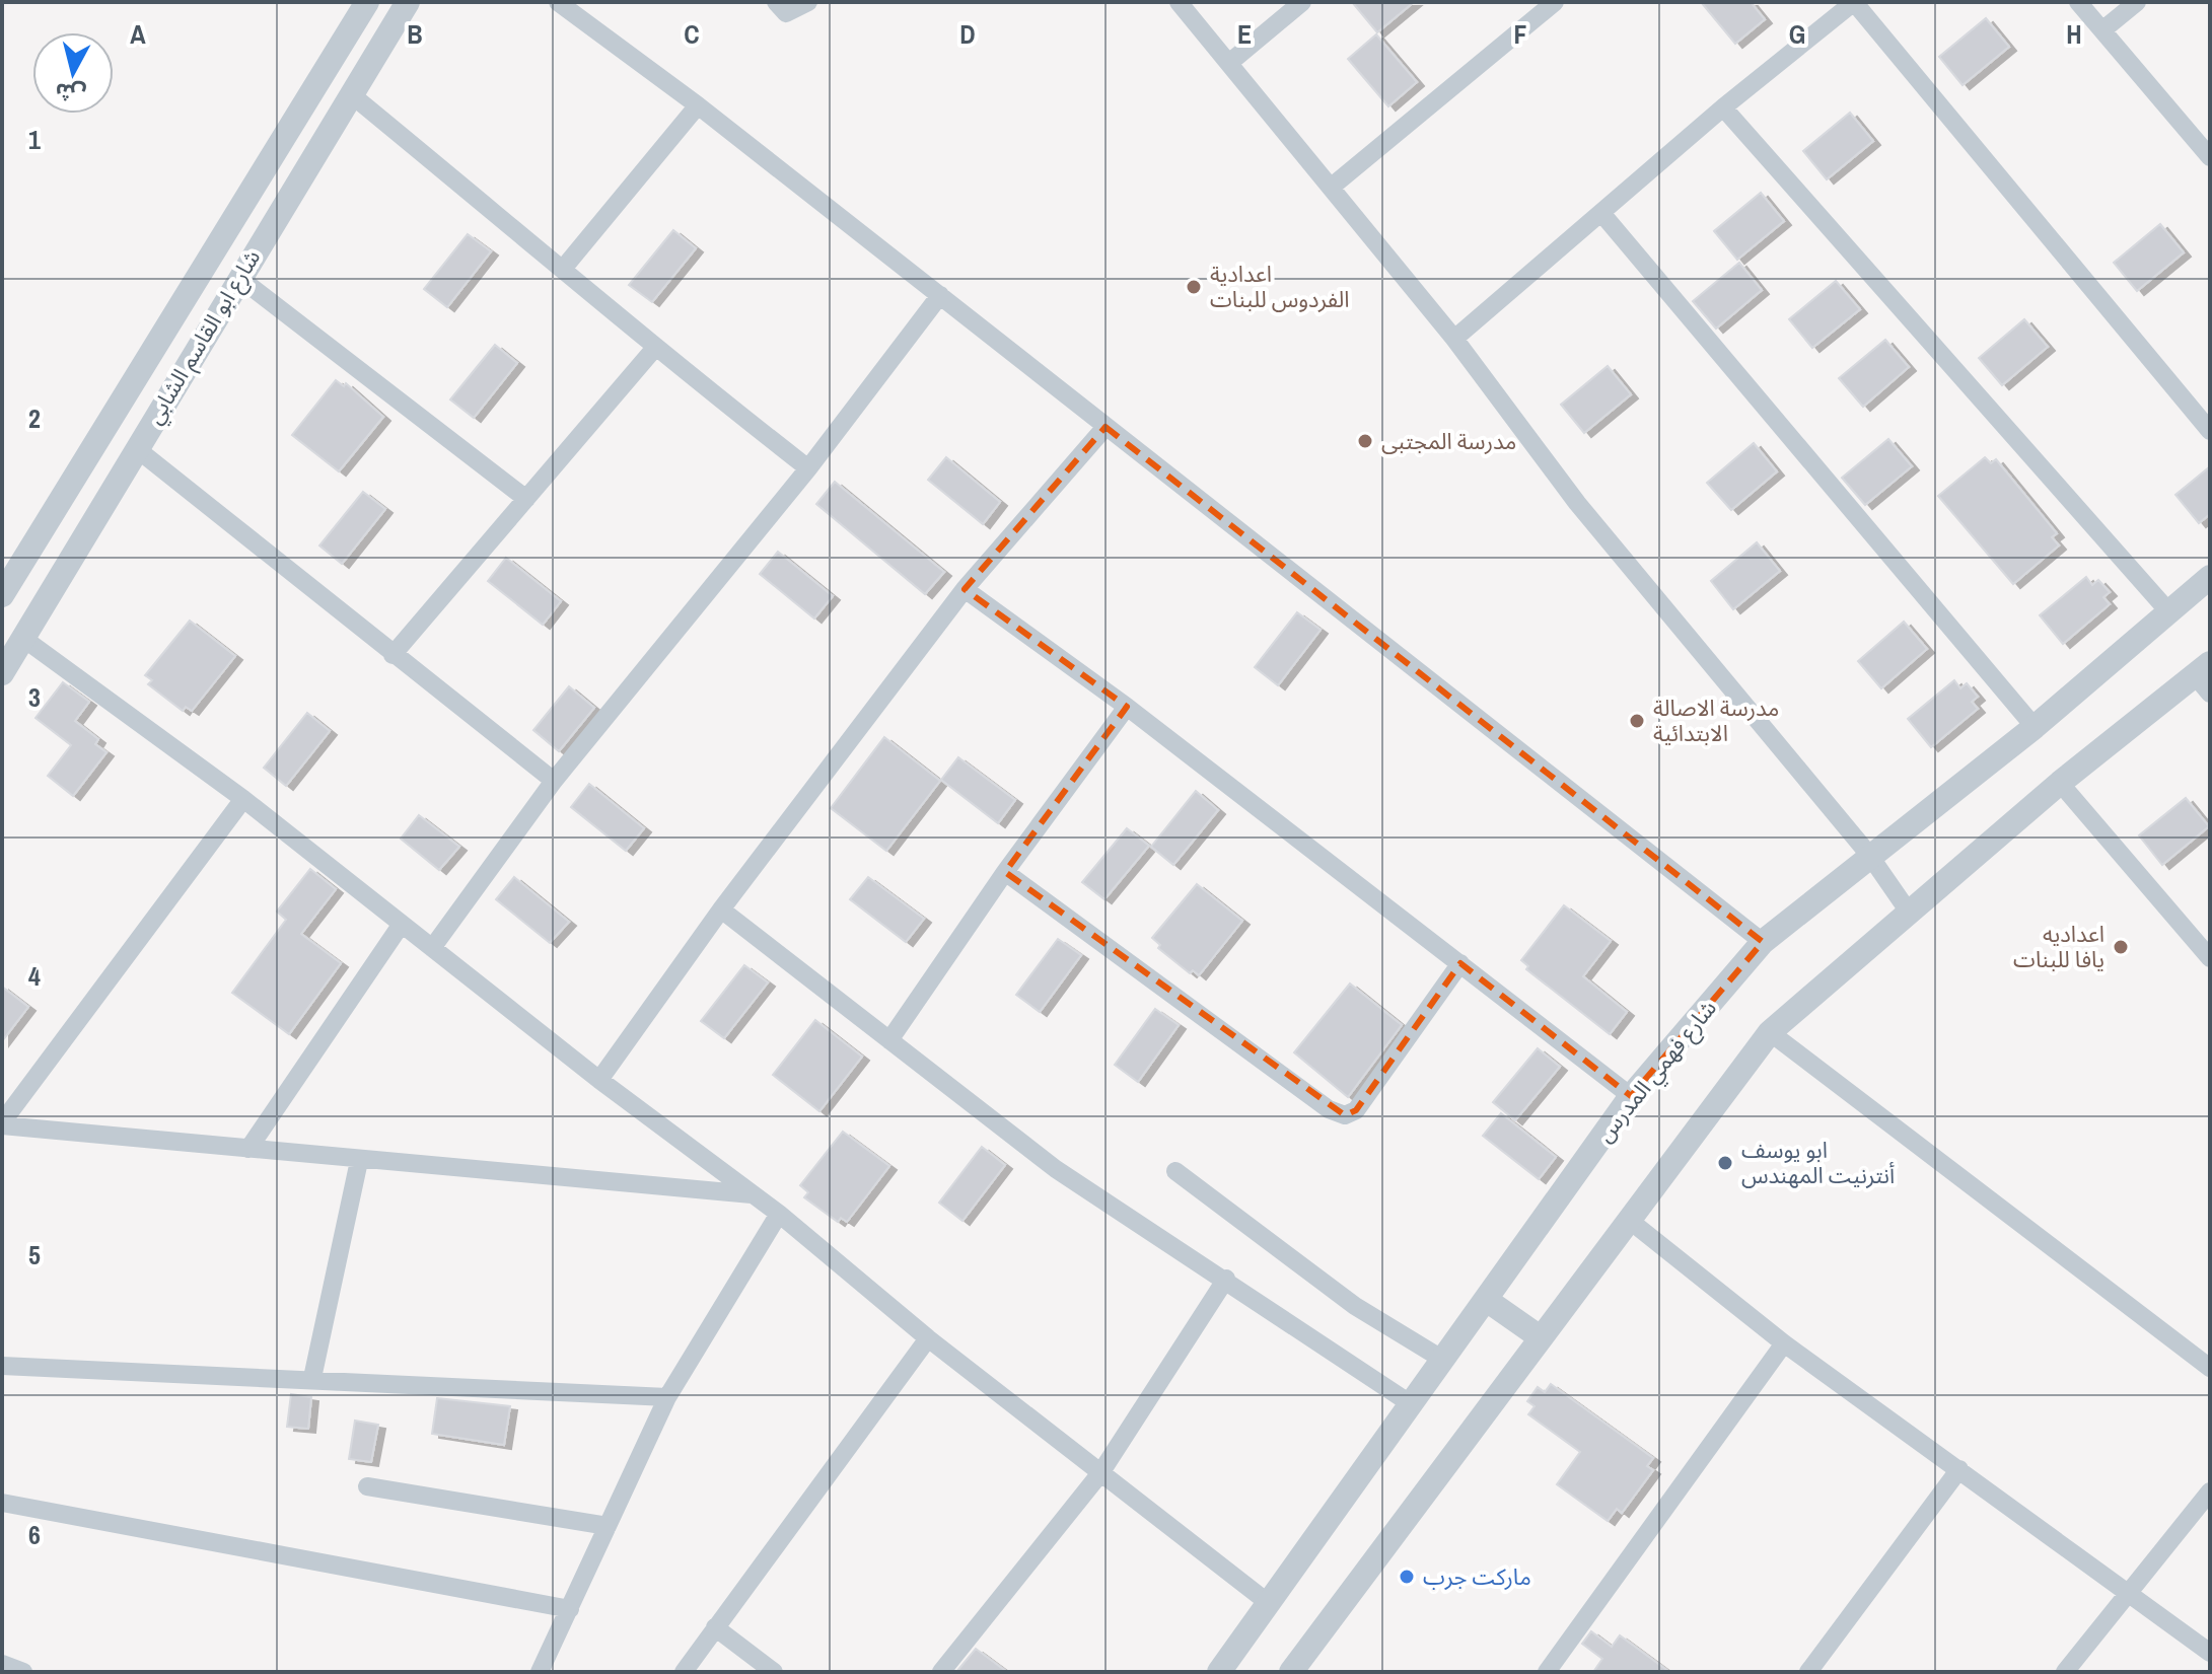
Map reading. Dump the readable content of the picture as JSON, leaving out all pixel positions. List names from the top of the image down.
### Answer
{
  "streets": {
    "street": ["شارع ابو القاسم الشابي", "شارع فهمي المدرس"]
  },
  "places": [
    "اعدادية الفردوس للبنات",
    "مدرسة المجتبى",
    "مدرسة الاصالة الابتدائية",
    "اعداديه يافا للبنات",
    "ابو يوسف أنترنيت المهندس",
    "ماركت جرب"
  ],
  "north": "bottom",
  "grid": {
    "columns": [
      "A",
      "B",
      "C",
      "D",
      "E",
      "F",
      "G",
      "H"
    ],
    "rows": [
      "1",
      "2",
      "3",
      "4",
      "5",
      "6"
    ]
  }
}
